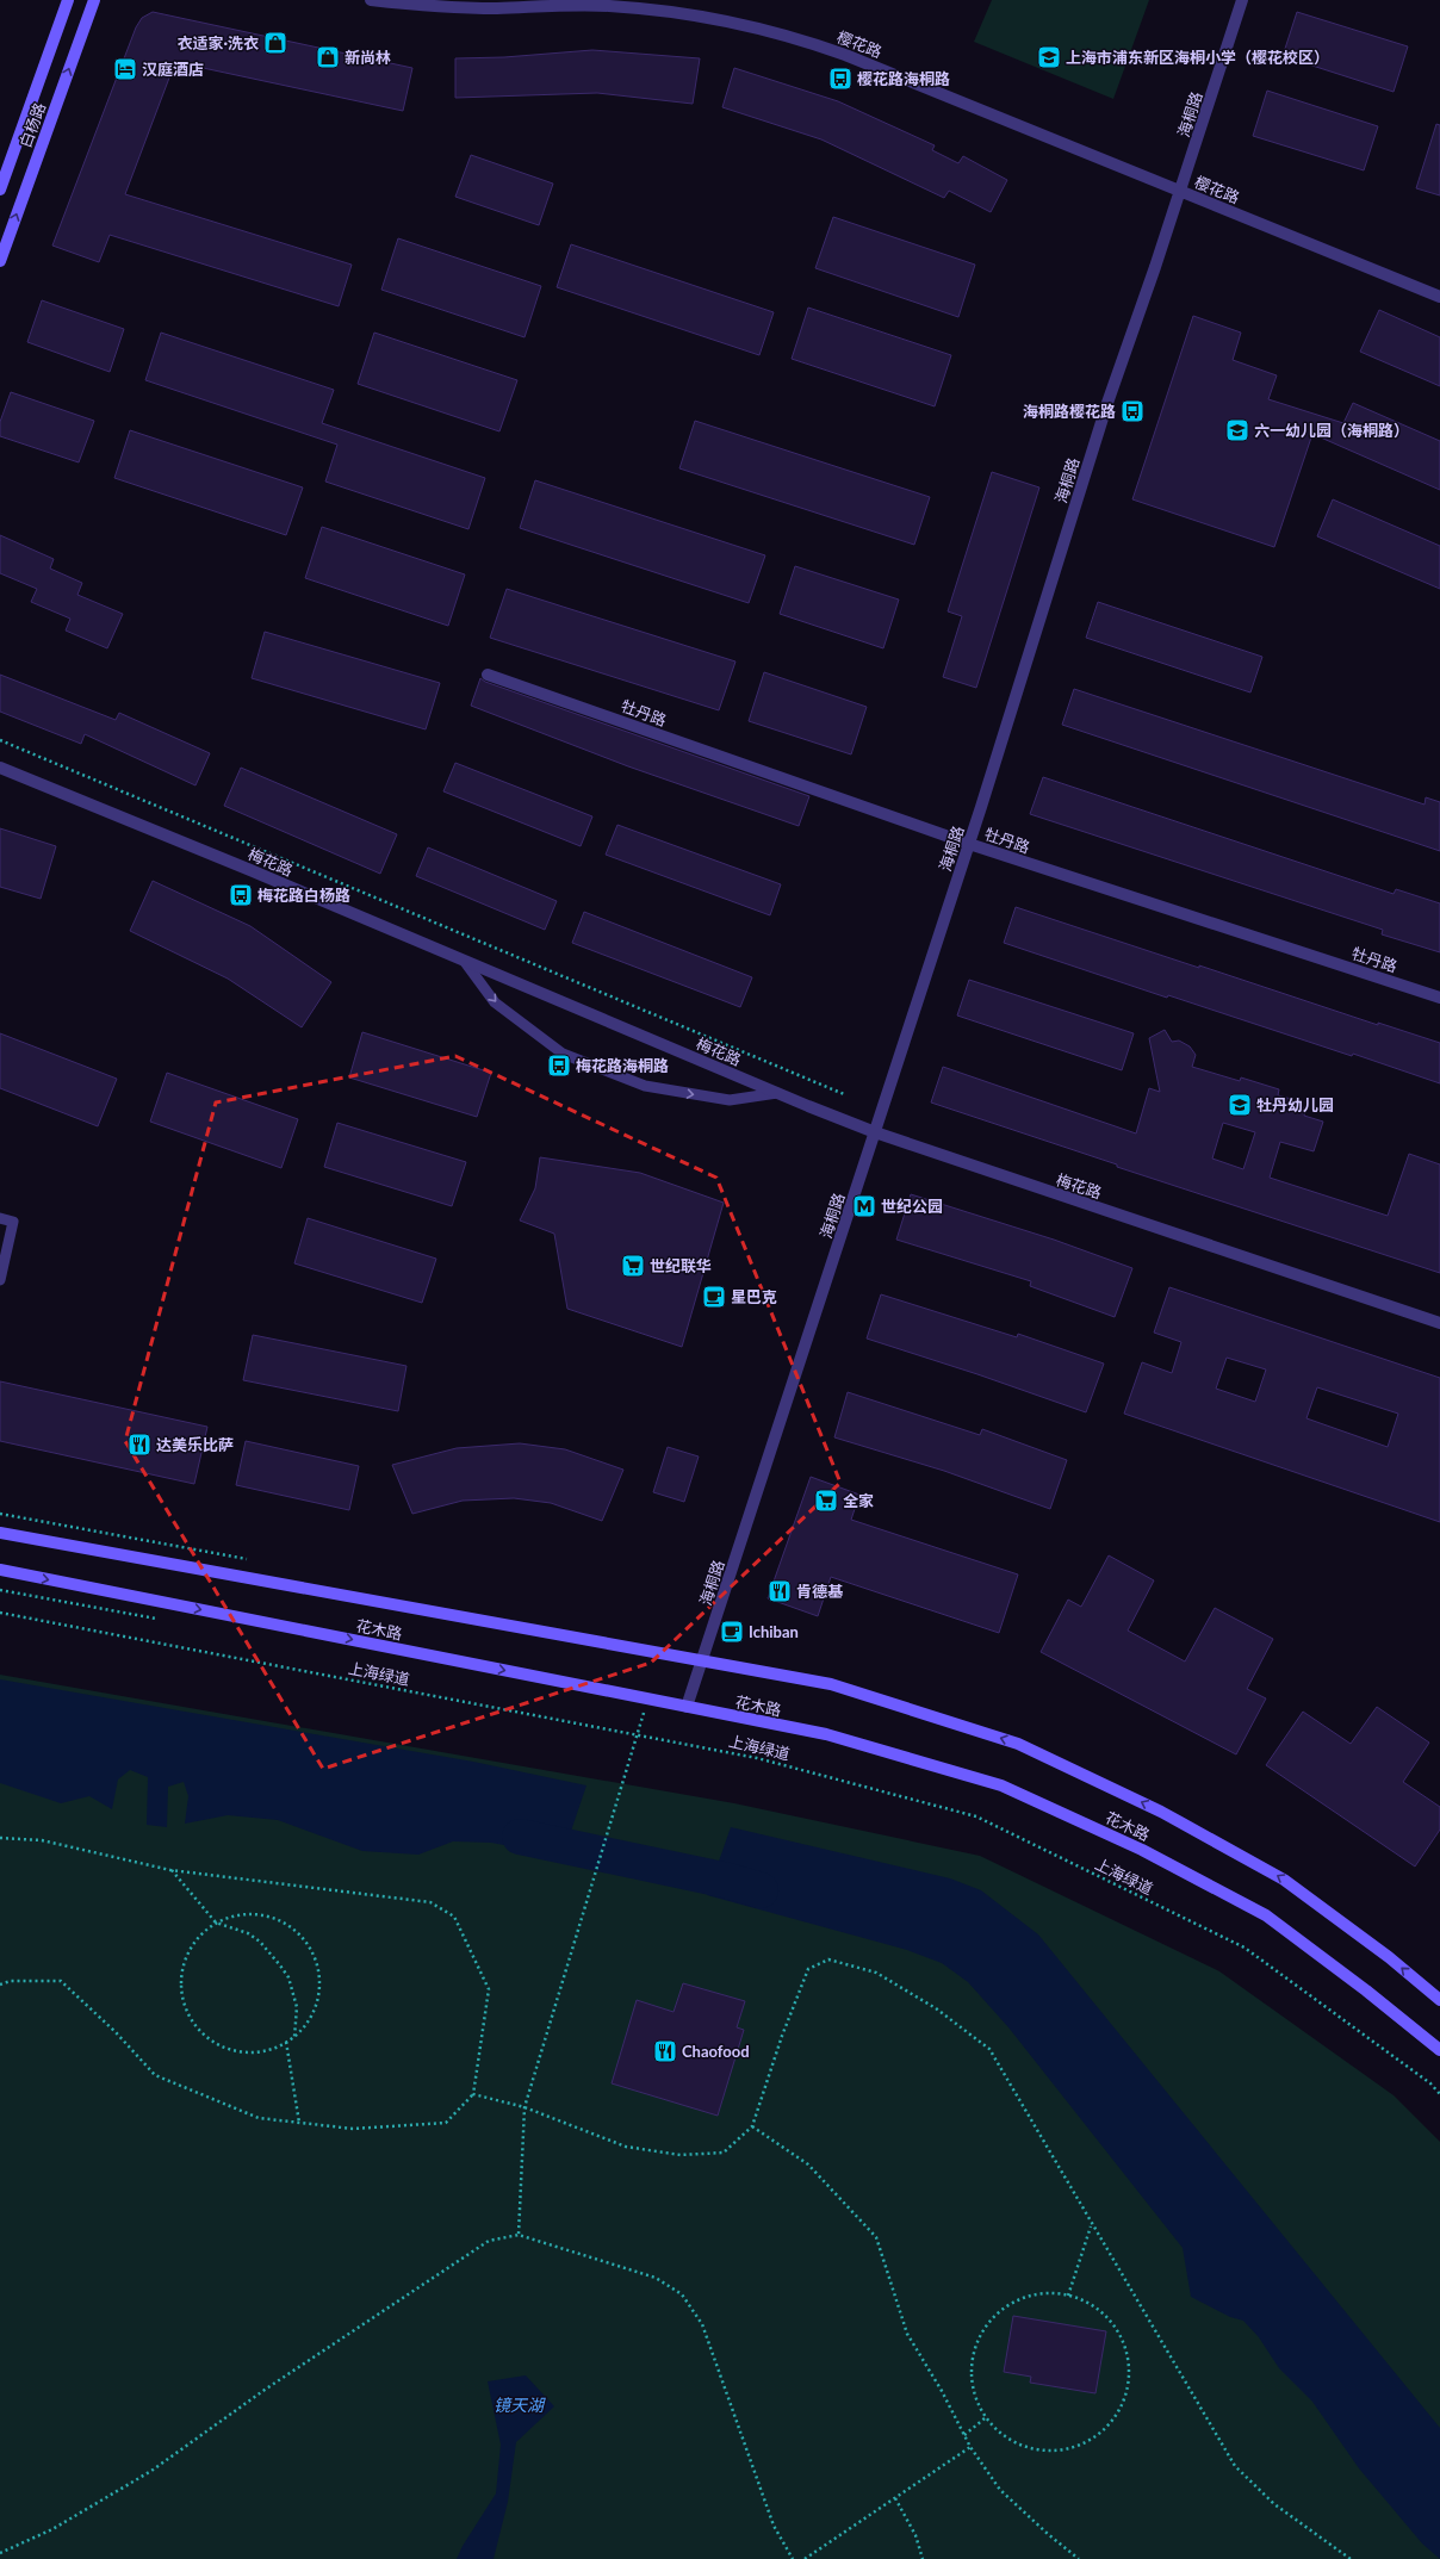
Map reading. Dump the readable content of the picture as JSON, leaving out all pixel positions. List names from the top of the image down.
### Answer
{
  "streets": {
    "main road": ["白杨路", "花木路"],
    "street": [
      "樱花路",
      "海桐路",
      "牡丹路",
      "梅花路"
    ],
    "path": ["上海绿道"]
  },
  "crossings": [
    ["樱花路", "海桐路"],
    ["海桐路", "牡丹路"],
    ["海桐路", "梅花路"],
    ["海桐路", "花木路"]
  ],
  "water": ["镜天湖"],
  "places": {
    "shop": ["衣适家·洗衣", "新尚林"],
    "school or university": ["上海市浦东新区海桐小学（樱花校区）", "六一幼儿园（海桐路）", "牡丹幼儿园"],
    "hotel": ["汉庭酒店"],
    "bus stop": [
      "樱花路海桐路",
      "海桐路樱花路",
      "梅花路白杨路",
      "梅花路海桐路"
    ],
    "metro station": ["世纪公园"],
    "supermarket": ["世纪联华", "全家"],
    "cafe": ["星巴克", "Ichiban"],
    "restaurant": ["达美乐比萨", "肯德基", "Chaofood"]
  }
}
